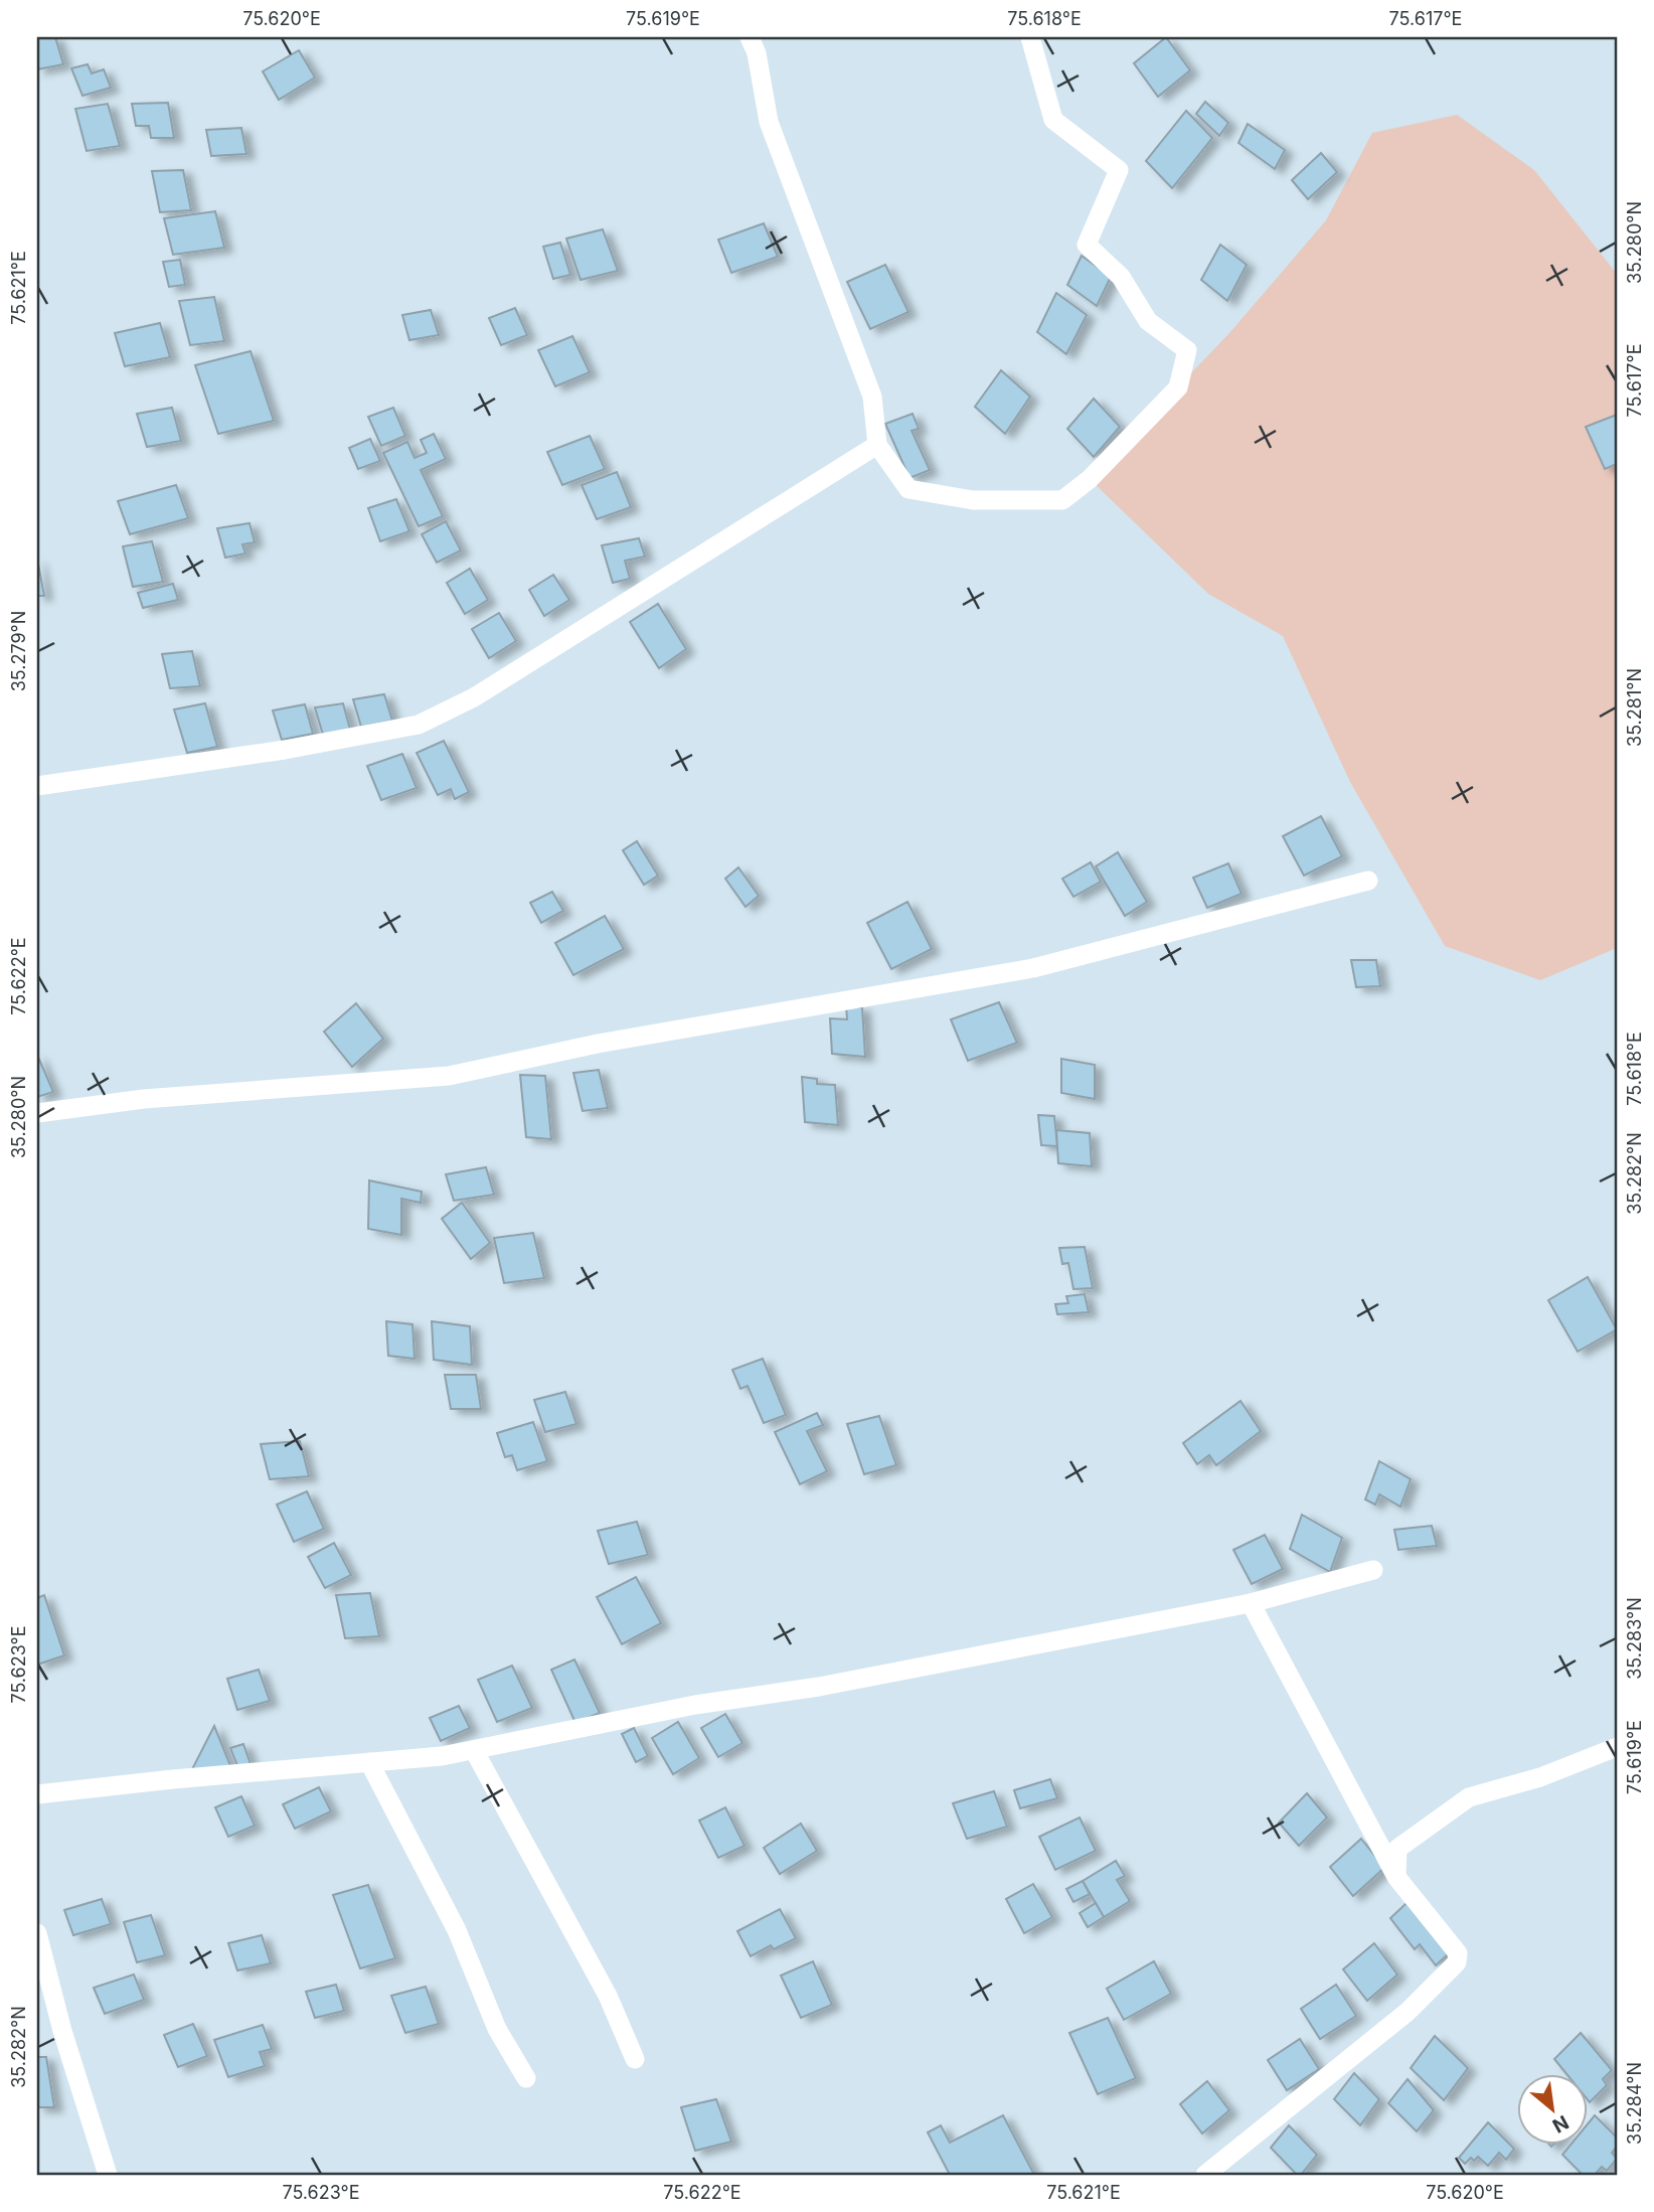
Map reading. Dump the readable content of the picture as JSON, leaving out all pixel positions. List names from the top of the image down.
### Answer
{
  "north": "bottom right",
  "coordinates": [
    "75.620°E",
    "75.619°E",
    "75.618°E",
    "75.617°E",
    "35.280°N",
    "75.621°E",
    "35.279°N",
    "35.281°N",
    "75.622°E",
    "35.282°N",
    "35.283°N",
    "75.623°E",
    "35.284°N"
  ]
}
